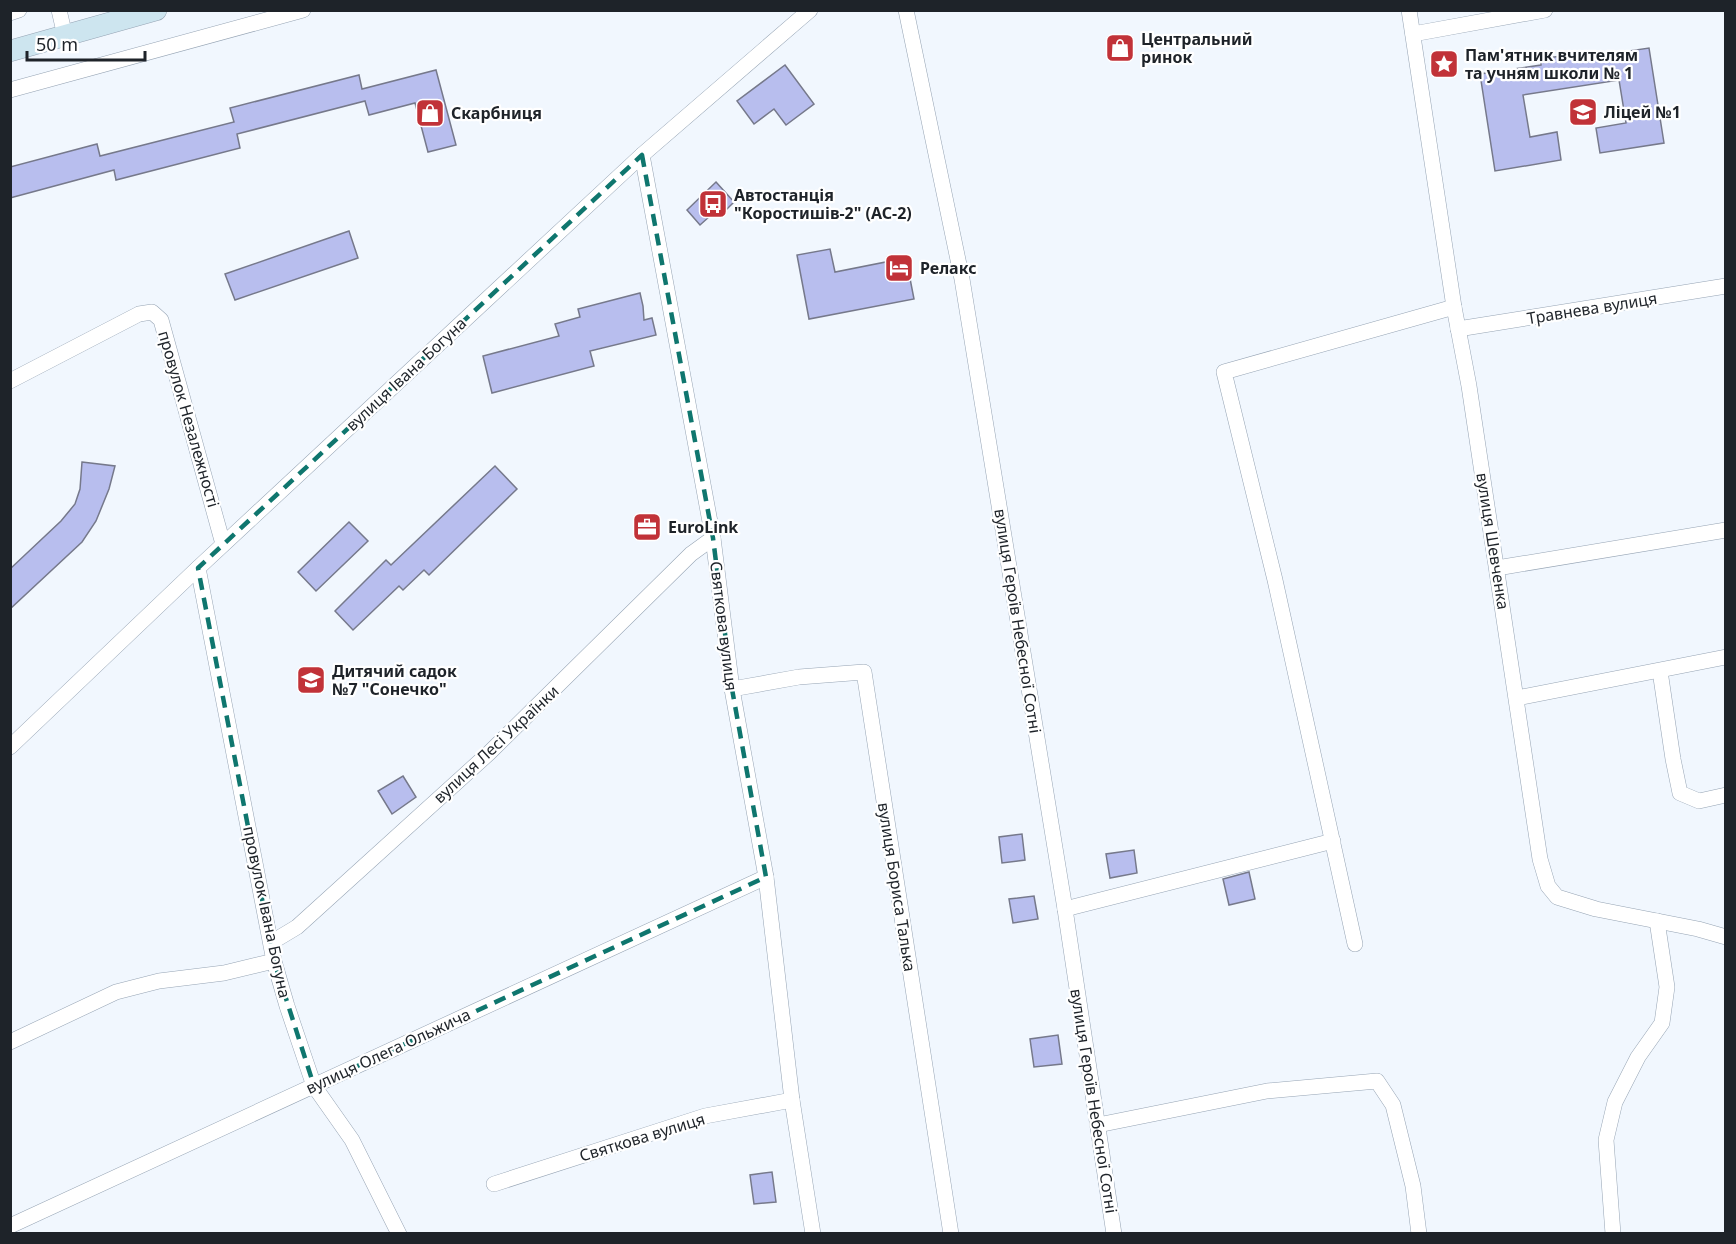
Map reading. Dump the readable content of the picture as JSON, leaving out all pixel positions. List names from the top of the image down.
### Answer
{
  "streets": {
    "street": [
      "Травнева вулиця",
      "вулиця Івана Богуна",
      "провулок Незалежності",
      "вулиця Шевченка",
      "вулиця Героїв Небесної Сотні",
      "Святкова вулиця",
      "вулиця Лесі Українки",
      "вулиця Бориса Талька",
      "провулок Івана Богуна",
      "вулиця Олега Ольжича"
    ]
  },
  "crossings": [
    ["Травнева вулиця", "вулиця Шевченка"],
    ["вулиця Івана Богуна", "провулок Незалежності"],
    ["вулиця Івана Богуна", "Святкова вулиця"],
    ["вулиця Івана Богуна", "провулок Івана Богуна"],
    ["Святкова вулиця", "вулиця Лесі Українки"],
    ["Святкова вулиця", "вулиця Бориса Талька"],
    ["Святкова вулиця", "вулиця Олега Ольжича"],
    ["вулиця Лесі Українки", "провулок Івана Богуна"],
    ["провулок Івана Богуна", "вулиця Олега Ольжича"]
  ],
  "places": {
    "shop": ["Центральний ринок", "Скарбниця"],
    "place": ["Пам'ятник вчителям та учням школи № 1"],
    "school or university": ["Ліцей №1", "Дитячий садок №7 \"Сонечко\""],
    "bus stop": ["Автостанція \"Коростишів-2\" (АС-2)"],
    "hotel": ["Релакс"],
    "office": ["EuroLink"]
  },
  "scale_bar": "50 m"
}
